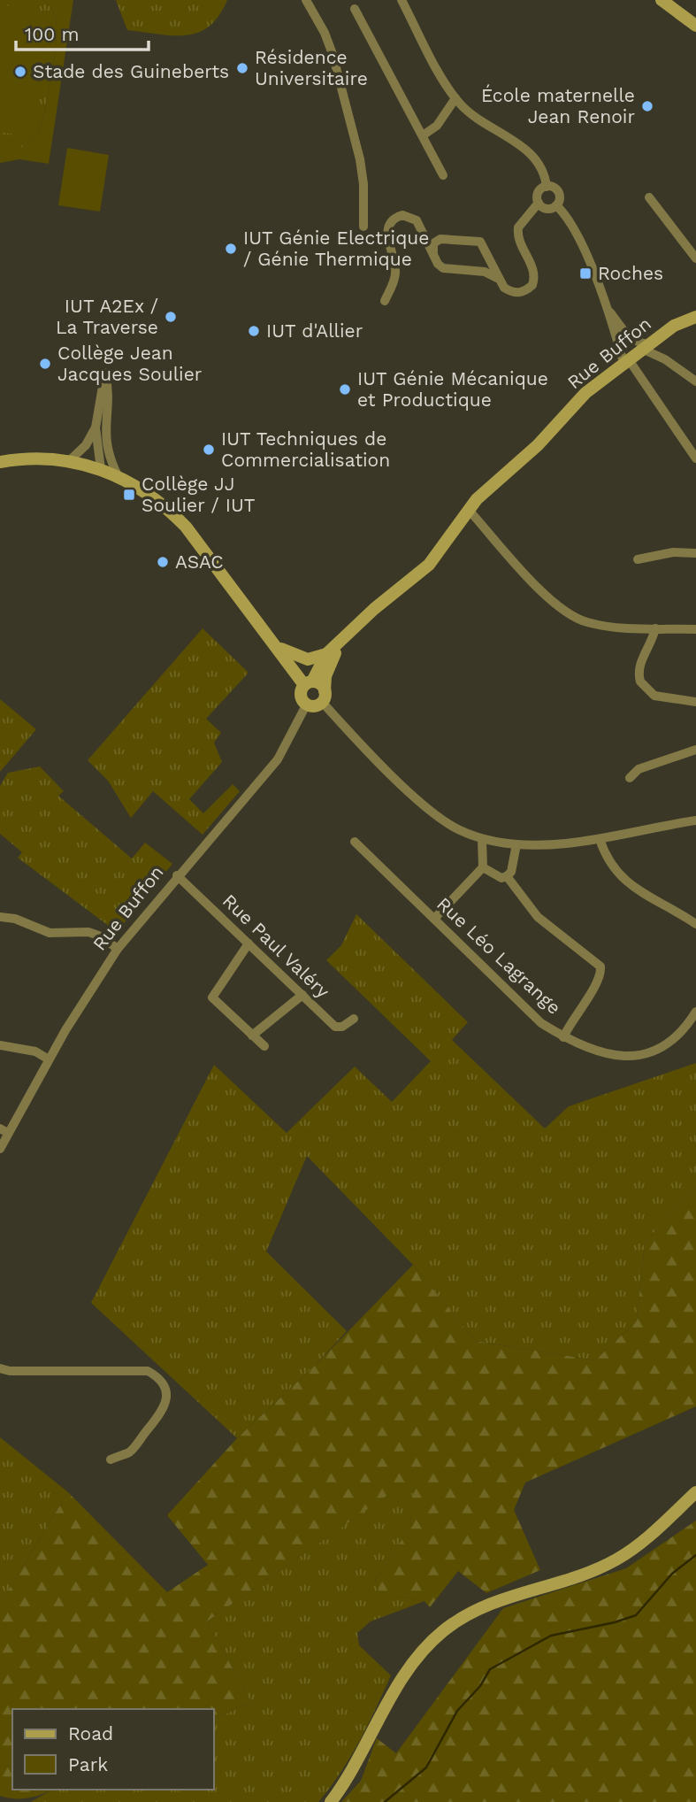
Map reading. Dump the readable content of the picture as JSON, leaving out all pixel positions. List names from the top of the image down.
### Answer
{
  "streets": {
    "main road": ["Rue Buffon"],
    "street": ["Rue Paul Valéry", "Rue Léo Lagrange"]
  },
  "crossings": [
    ["Rue Buffon", "Rue Paul Valéry"]
  ],
  "places": {
    "other": [
      "Résidence Universitaire",
      "Stade des Guineberts",
      "École maternelle Jean Renoir",
      "IUT Génie Electrique / Génie Thermique",
      "IUT A2Ex / La Traverse",
      "IUT d'Allier",
      "Collège Jean Jacques Soulier",
      "IUT Génie Mécanique et Productique",
      "IUT Techniques de Commercialisation",
      "ASAC"
    ],
    "transit": ["Roches", "Collège JJ Soulier / IUT"]
  },
  "legend": ["Road", "Park"],
  "scale_bar": "100 m"
}
